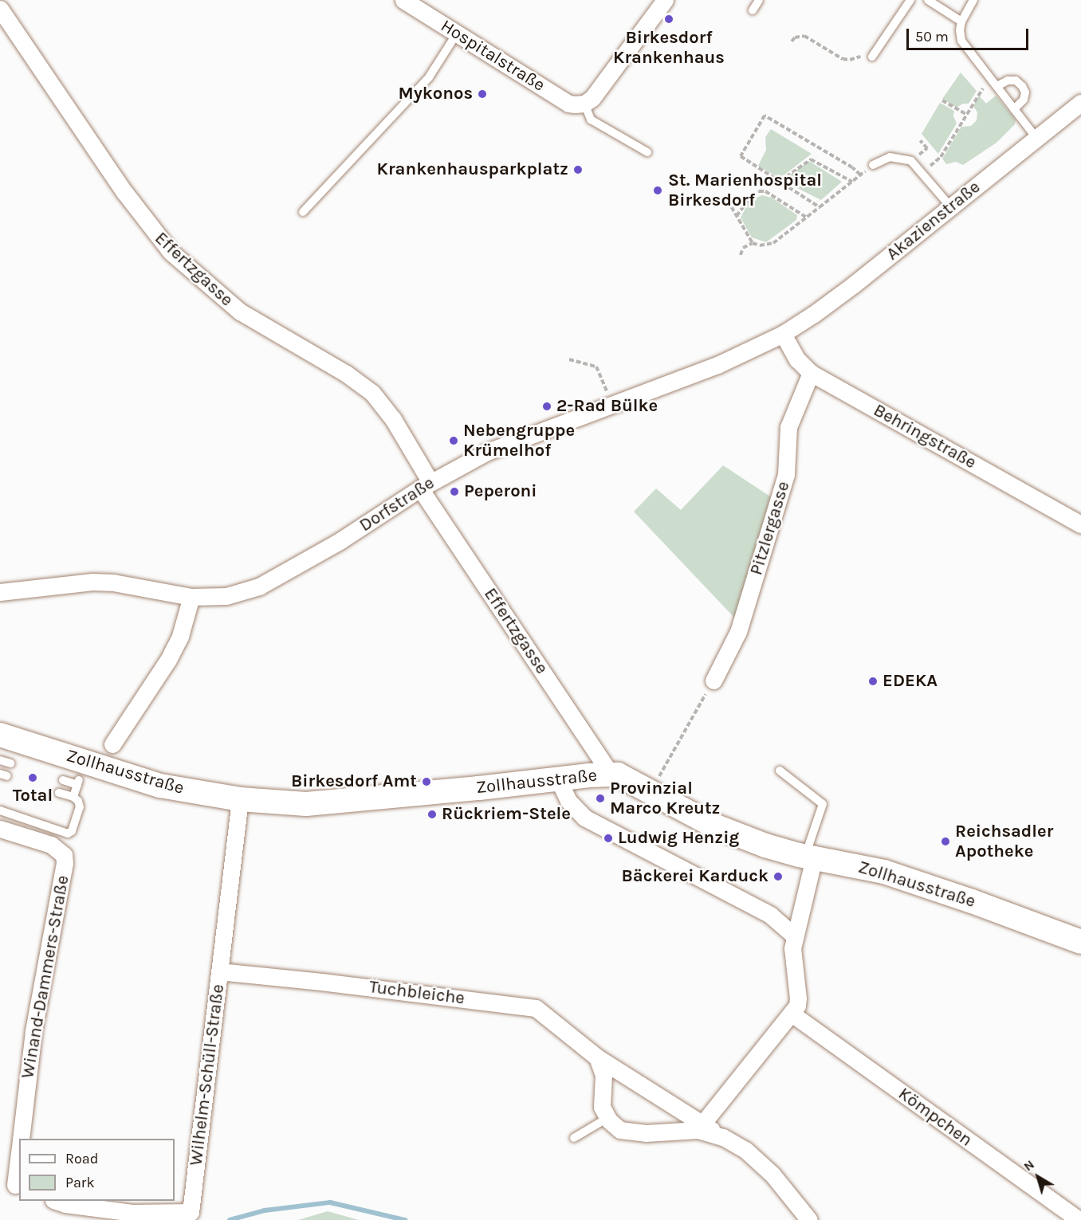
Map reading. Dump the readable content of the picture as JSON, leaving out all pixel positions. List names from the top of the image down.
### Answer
{
  "streets": {
    "street": [
      "Hospitalstraße",
      "Akazienstraße",
      "Effertzgasse",
      "Behringstraße",
      "Dorfstraße",
      "Pitzlergasse",
      "Zollhausstraße",
      "Winand-Dammers-Straße",
      "Tuchbleiche",
      "Wilhelm-Schüll-Straße",
      "Kömpchen"
    ]
  },
  "crossings": [
    ["Akazienstraße", "Behringstraße"],
    ["Akazienstraße", "Dorfstraße"],
    ["Effertzgasse", "Dorfstraße"],
    ["Effertzgasse", "Zollhausstraße"],
    ["Behringstraße", "Dorfstraße"],
    ["Behringstraße", "Pitzlergasse"],
    ["Zollhausstraße", "Wilhelm-Schüll-Straße"],
    ["Tuchbleiche", "Wilhelm-Schüll-Straße"]
  ],
  "places": [
    "Birkesdorf Krankenhaus",
    "Mykonos",
    "Krankenhausparkplatz",
    "St. Marienhospital Birkesdorf",
    "2-Rad Bülke",
    "Nebengruppe Krümelhof",
    "Peperoni",
    "EDEKA",
    "Total",
    "Birkesdorf Amt",
    "Provinzial Marco Kreutz",
    "Rückriem-Stele",
    "Ludwig Henzig",
    "Reichsadler Apotheke",
    "Bäckerei Karduck"
  ],
  "legend": ["Road", "Park"],
  "scale_bar": "50 m",
  "north": "top left"
}
